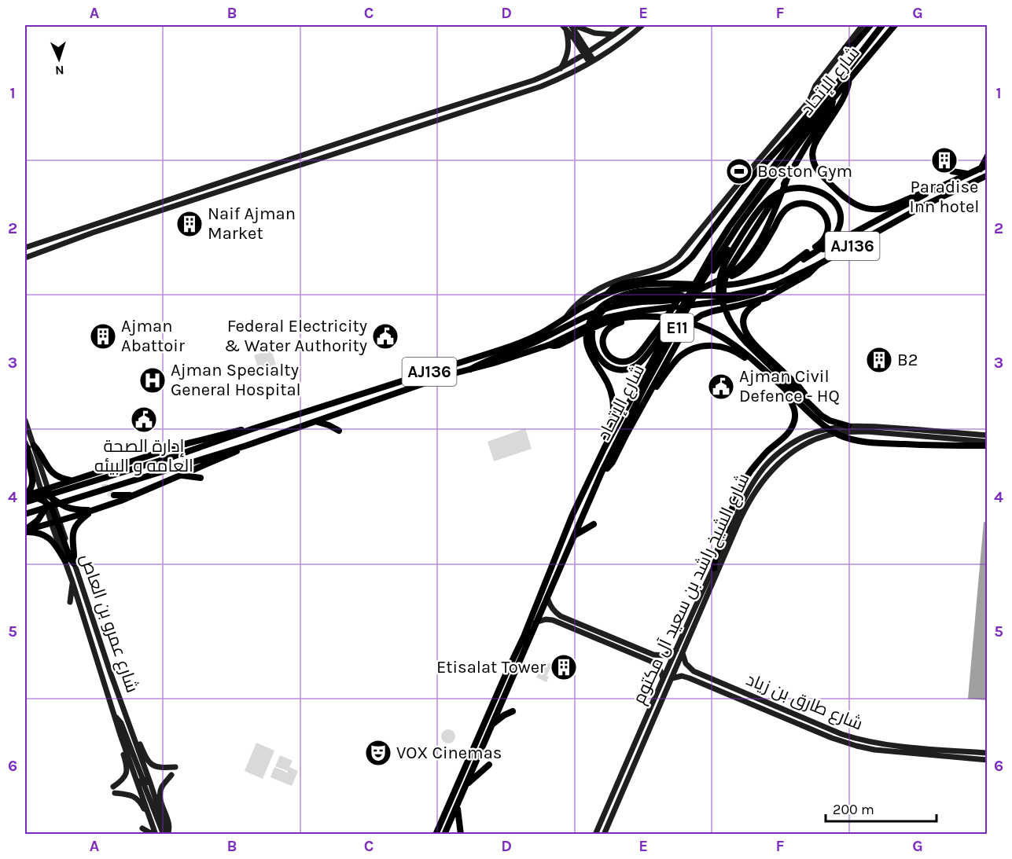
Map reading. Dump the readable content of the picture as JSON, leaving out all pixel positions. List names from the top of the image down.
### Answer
{
  "streets": {
    "highway": ["شارع الإتحاد", "E11"],
    "main road": [
      "AJ136",
      "شارع الشيخ راشد بن سعيد آل مكتوم",
      "شارع عمرو بن العاص",
      "شارع طارق بن زياد"
    ]
  },
  "crossings": [
    ["شارع الإتحاد", "AJ136"],
    ["شارع الشيخ راشد بن سعيد آل مكتوم", "شارع طارق بن زياد"]
  ],
  "places": {
    "building": [
      "Paradise Inn hotel",
      "Naif Ajman Market",
      "Ajman Abattoir",
      "B2",
      "Etisalat Tower"
    ],
    "sports": ["Boston Gym"],
    "public building": ["Federal Electricity & Water Authority", "Ajman Civil Defence - HQ", "إدارة الصحة العامه و البيئه"],
    "hospital": ["Ajman Specialty General Hospital"],
    "theatre": ["VOX Cinemas"]
  },
  "scale_bar": "200 m",
  "north": "bottom",
  "grid": {
    "columns": [
      "A",
      "B",
      "C",
      "D",
      "E",
      "F",
      "G"
    ],
    "rows": [
      "1",
      "2",
      "3",
      "4",
      "5",
      "6"
    ]
  }
}
